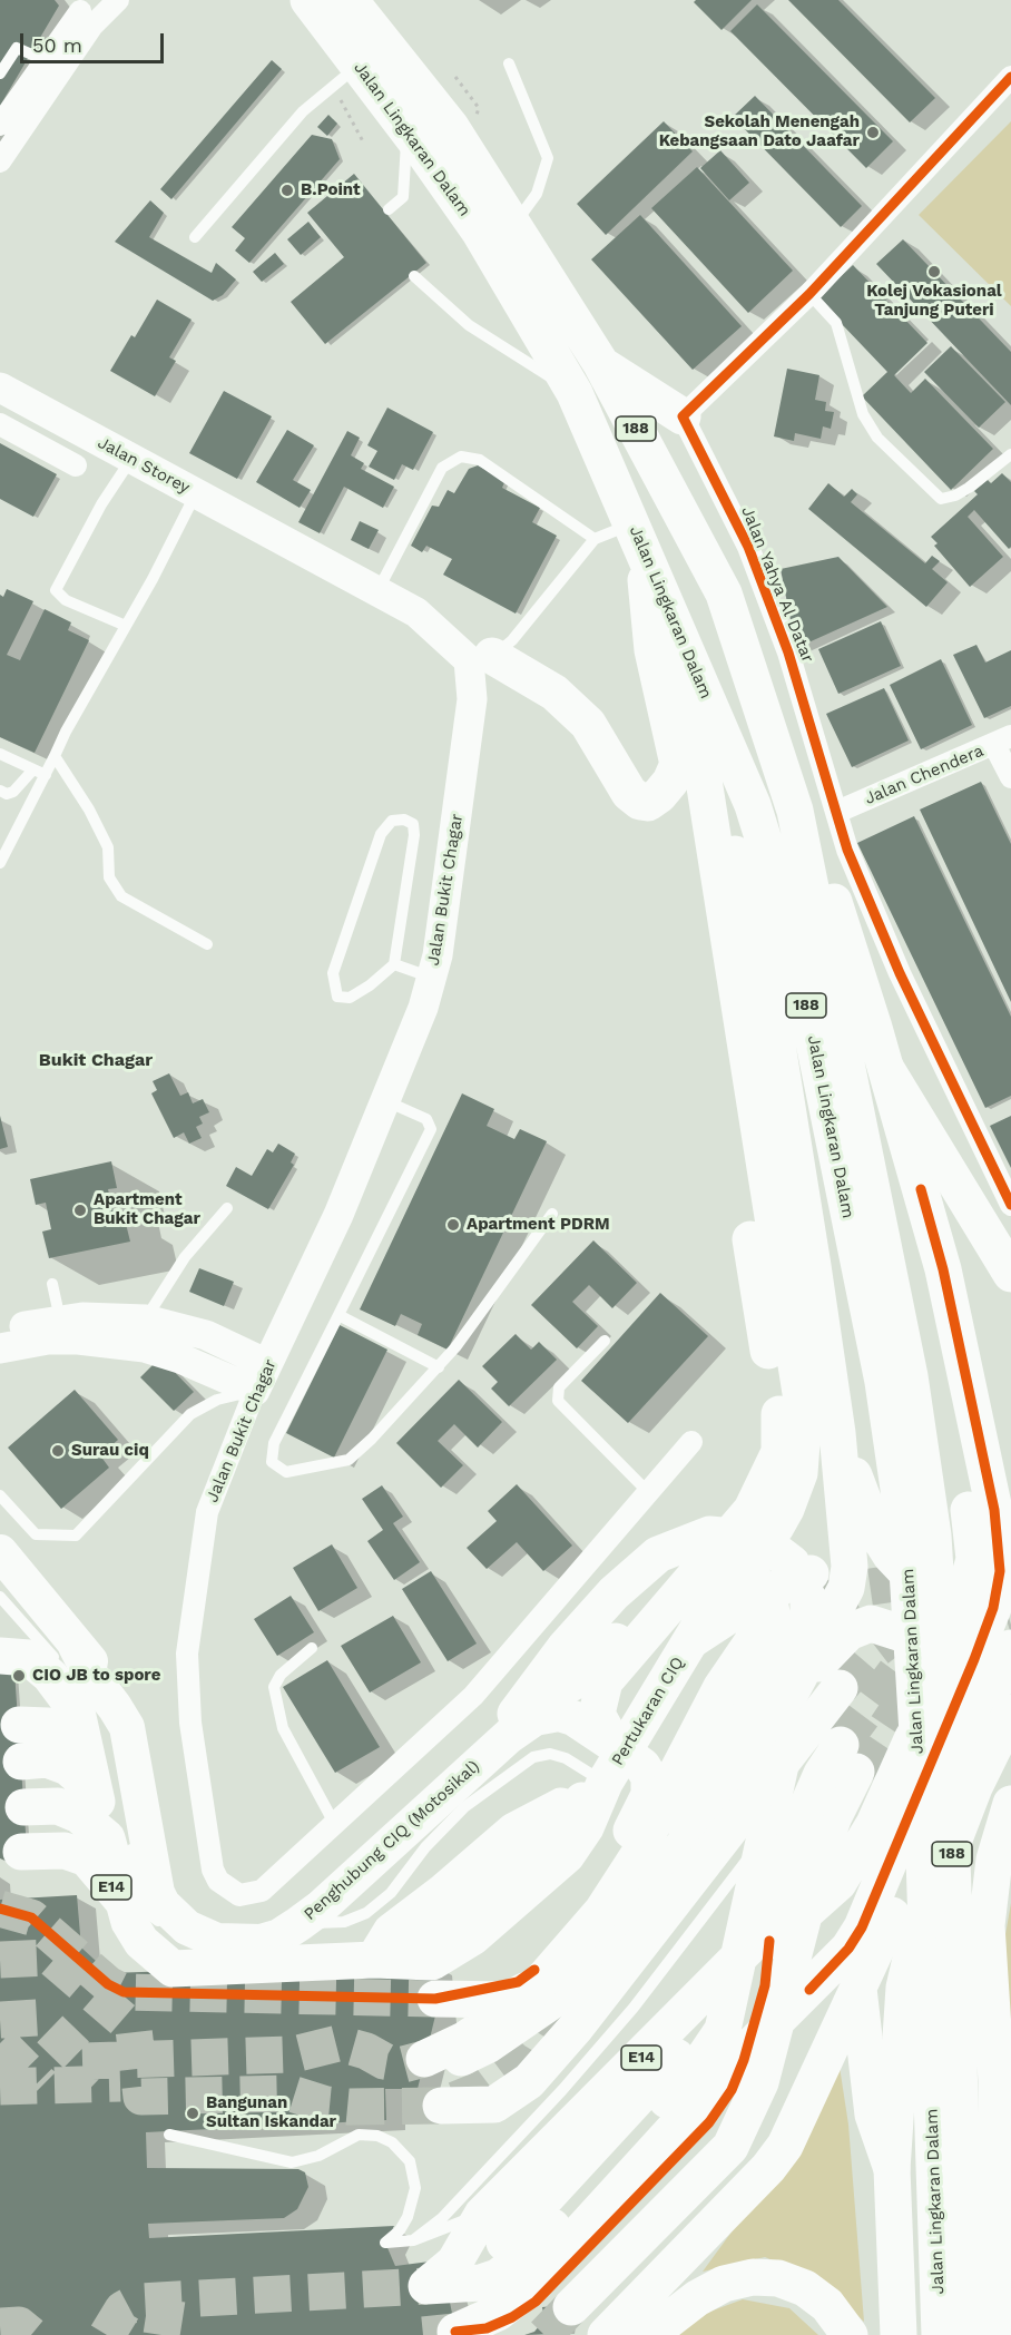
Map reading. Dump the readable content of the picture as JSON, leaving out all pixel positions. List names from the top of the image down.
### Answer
{
  "streets": {
    "highway": [
      "Jalan Lingkaran Dalam",
      "188",
      "Pertukaran CIQ",
      "E14"
    ],
    "main road": ["Jalan Storey", "Jalan Bukit Chagar", "Penghubung CIQ (Motosikal)"],
    "street": ["Jalan Yahya Al Datar", "Jalan Chendera"]
  },
  "crossings": [
    ["Jalan Yahya Al Datar", "Jalan Chendera"],
    ["Pertukaran CIQ", "E14"]
  ],
  "districts": ["Bukit Chagar"],
  "places": [
    "Sekolah Menengah Kebangsaan Dato Jaafar",
    "B.Point",
    "Kolej Vokasional Tanjung Puteri",
    "Apartment Bukit Chagar",
    "Apartment PDRM",
    "Surau ciq",
    "CIO JB to spore",
    "Bangunan Sultan Iskandar"
  ],
  "scale_bar": "50 m"
}
